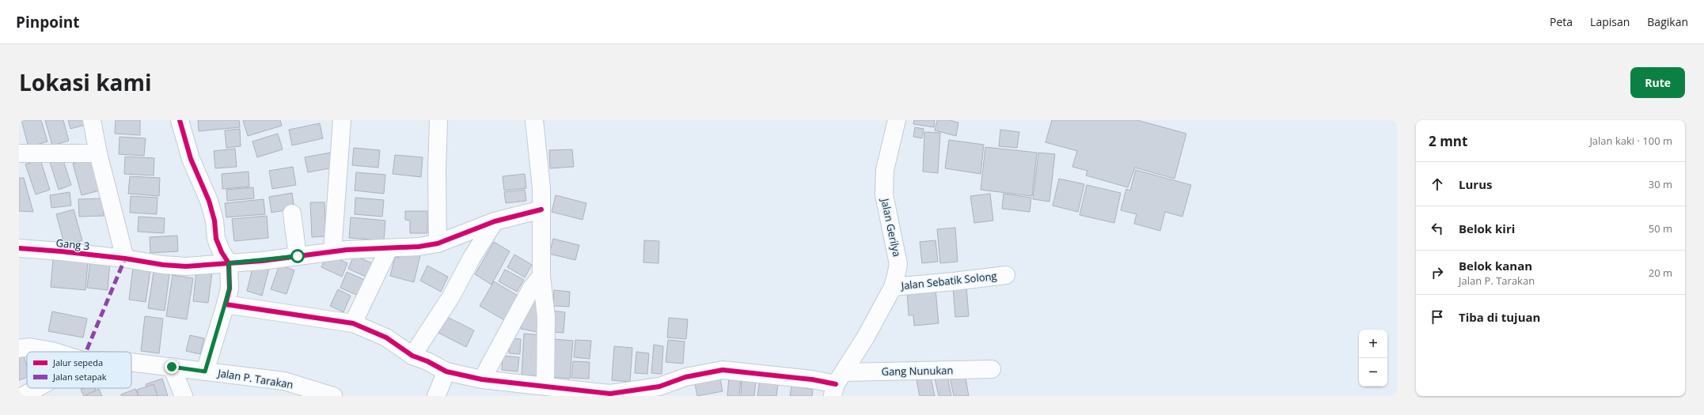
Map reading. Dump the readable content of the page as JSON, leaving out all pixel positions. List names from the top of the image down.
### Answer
{
  "streets": {
    "street": [
      "Jalan Gerilya",
      "Gang 3",
      "Jalan Sebatik Solong",
      "Gang Nunukan",
      "Jalan P. Tarakan"
    ]
  },
  "crossings": [
    ["Jalan Gerilya", "Jalan Sebatik Solong"],
    ["Jalan Gerilya", "Gang Nunukan"]
  ],
  "legend": ["Jalur sepeda", "Jalan setapak"],
  "page": {
    "header": "Pinpoint",
    "nav": ["Peta", "Lapisan", "Bagikan"],
    "title": "Lokasi kami",
    "buttons": "Rute",
    "heading": ["2 mnt", "Jalan kaki · 100 m"],
    "list": [
      ["Lurus", "30 m"],
      ["Belok kiri", "50 m"],
      ["Belok kanan", "Jalan P. Tarakan", "20 m"],
      "Tiba di tujuan"
    ],
    "map_buttons": ["+", "−"]
  }
}
